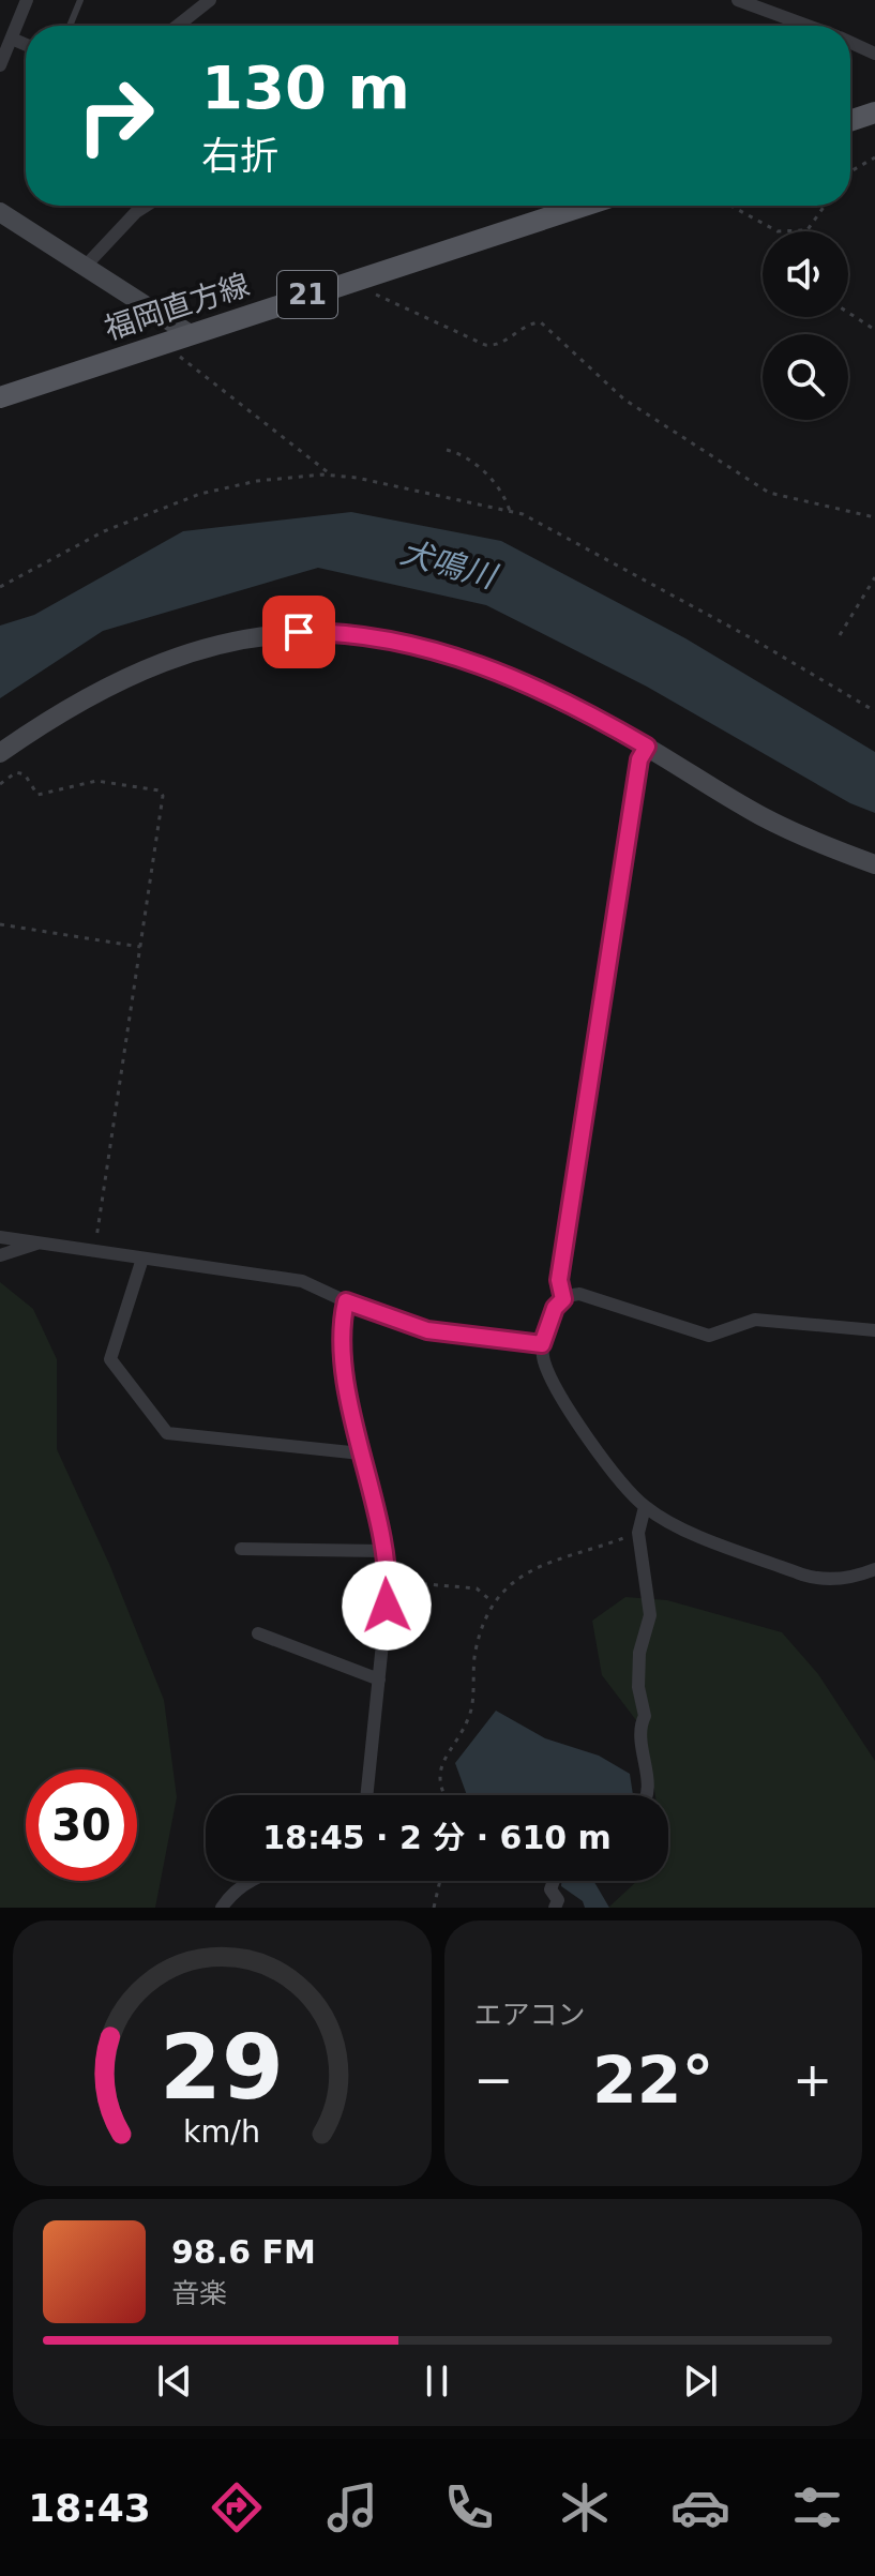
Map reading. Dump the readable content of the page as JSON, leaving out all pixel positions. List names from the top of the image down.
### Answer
{
  "streets": {
    "main road": ["21", "福岡直方線"]
  },
  "water": ["犬鳴川"],
  "page": {
    "turn": ["130 m", "右折"],
    "limit": "30",
    "trip": "18:45 · 2 分 · 610 m",
    "tile": "エアコン",
    "heat": ["−", "22°", "+"],
    "song": ["98.6 FM", "音楽"],
    "tabs": "18:43",
    "gauge": ["29", "km/h"]
  }
}
